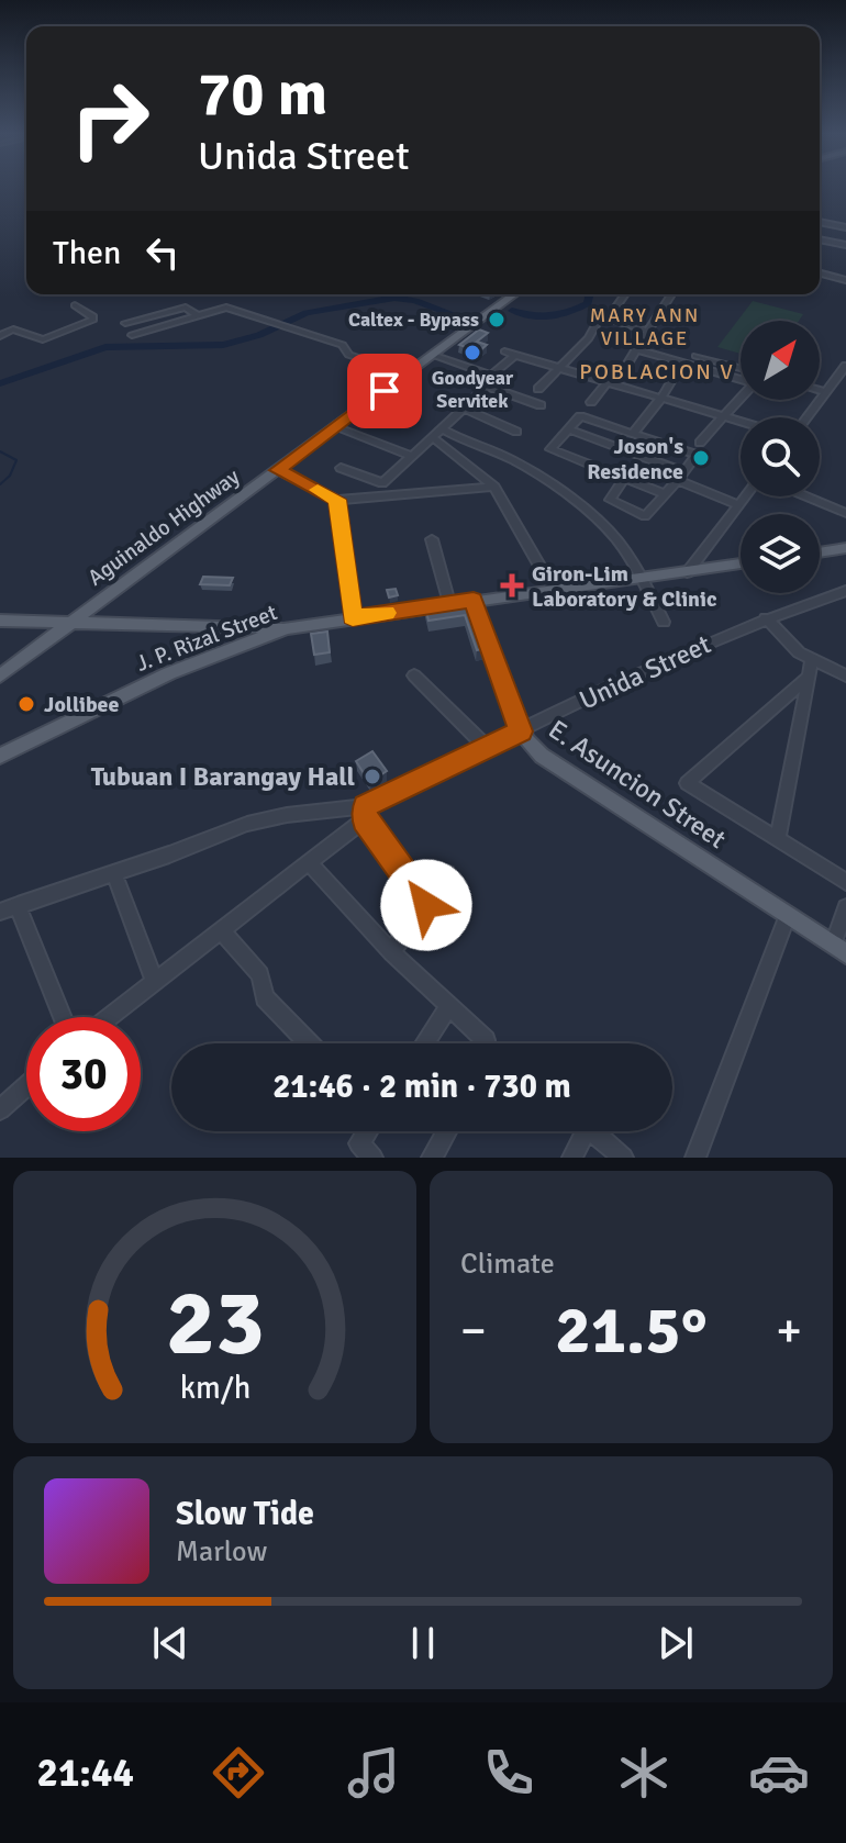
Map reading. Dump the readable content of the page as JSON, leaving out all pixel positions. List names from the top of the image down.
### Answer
{
  "streets": {
    "main road": ["Aguinaldo Highway", "J. P. Rizal Street", "E. Asuncion Street"],
    "street": ["Unida Street"]
  },
  "crossings": [
    ["J. P. Rizal Street", "E. Asuncion Street"],
    ["Unida Street", "E. Asuncion Street"]
  ],
  "districts": ["MARY ANN VILLAGE", "POBLACION V"],
  "places": {
    "other": [
      "Caltex - Bypass",
      "Goodyear Servitek",
      "Joson's Residence",
      "Jollibee",
      "Tubuan I Barangay Hall"
    ],
    "health": ["Giron-Lim Laboratory & Clinic"]
  },
  "north": "top right",
  "page": {
    "turn": ["70 m", "Unida Street"],
    "then": "Then",
    "limit": "30",
    "trip": "21:46 · 2 min · 730 m",
    "tile": "Climate",
    "heat": ["−", "21.5°", "+"],
    "song": ["Slow Tide", "Marlow"],
    "tabs": "21:44",
    "gauge": ["23", "km/h"]
  }
}
